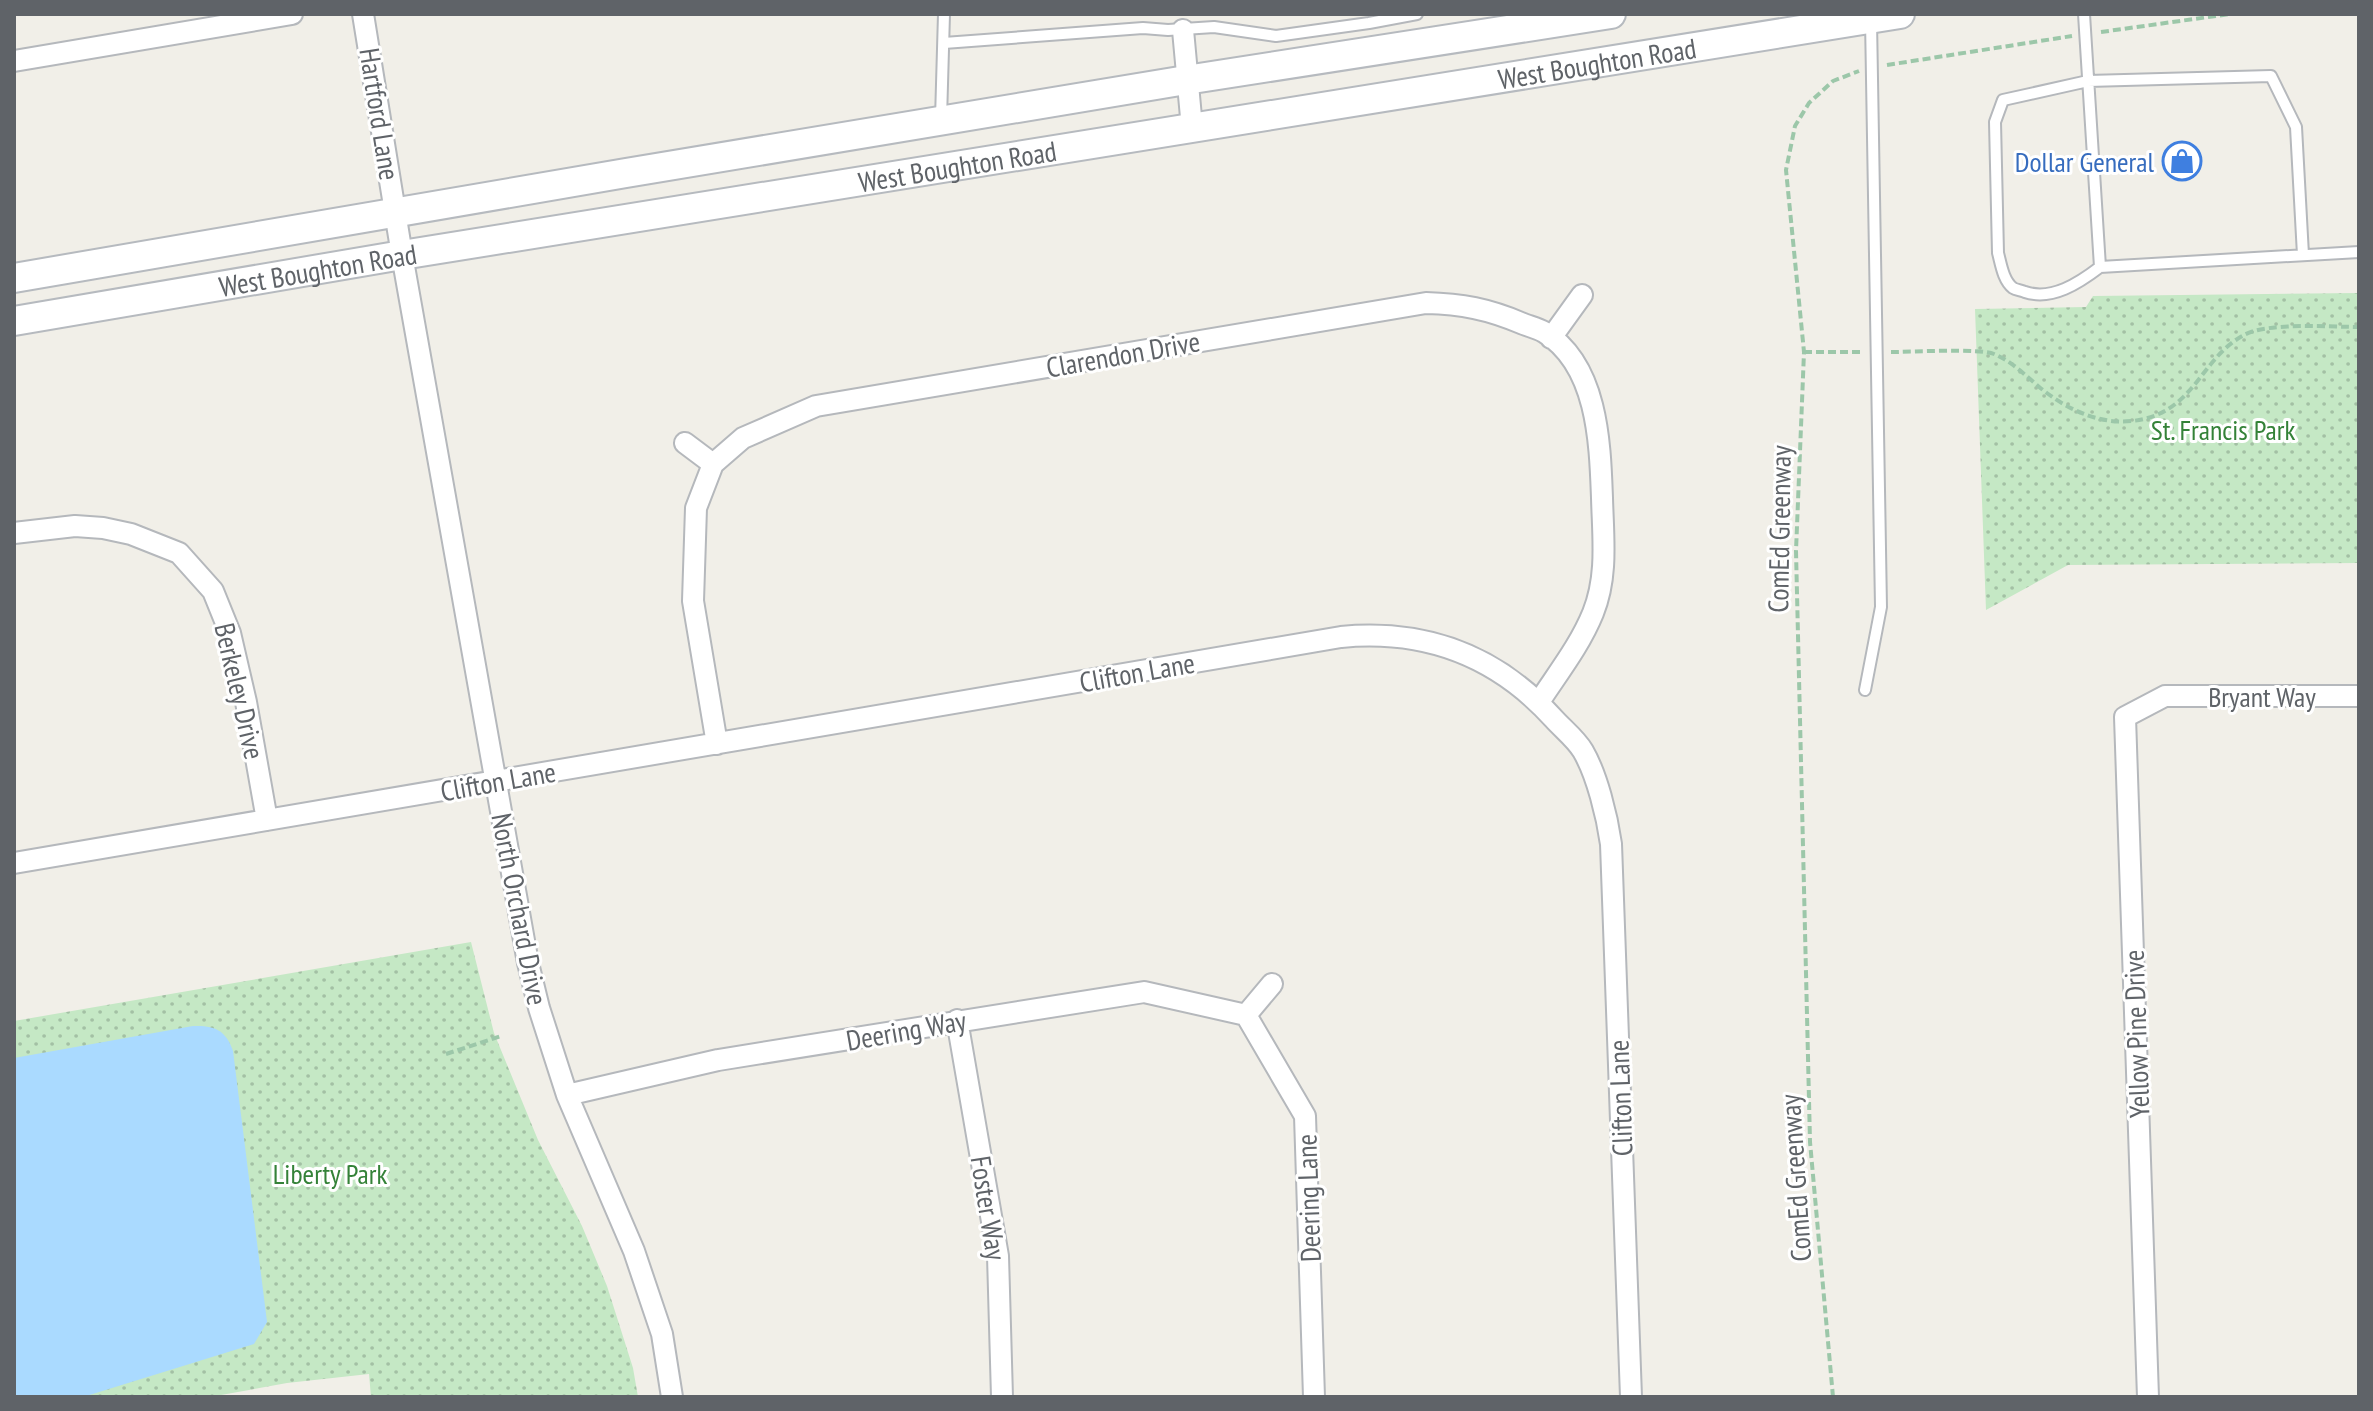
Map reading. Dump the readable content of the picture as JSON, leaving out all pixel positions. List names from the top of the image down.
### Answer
{
  "streets": {
    "main road": ["West Boughton Road"],
    "street": [
      "Hartford Lane",
      "Clarendon Drive",
      "Clifton Lane",
      "Berkeley Drive",
      "Bryant Way",
      "North Orchard Drive",
      "Deering Way",
      "Yellow Pine Drive",
      "Deering Lane",
      "Foster Way"
    ],
    "path": ["ComEd Greenway"]
  },
  "crossings": [
    ["West Boughton Road", "Hartford Lane"],
    ["West Boughton Road", "North Orchard Drive"],
    ["Hartford Lane", "North Orchard Drive"],
    ["Clarendon Drive", "Clifton Lane"],
    ["Clifton Lane", "Berkeley Drive"],
    ["Clifton Lane", "North Orchard Drive"],
    ["Bryant Way", "Yellow Pine Drive"],
    ["North Orchard Drive", "Deering Way"],
    ["Deering Way", "Deering Lane"],
    ["Deering Way", "Foster Way"]
  ],
  "parks": ["St. Francis Park", "Liberty Park"],
  "places": {
    "shop": ["Dollar General"]
  }
}
